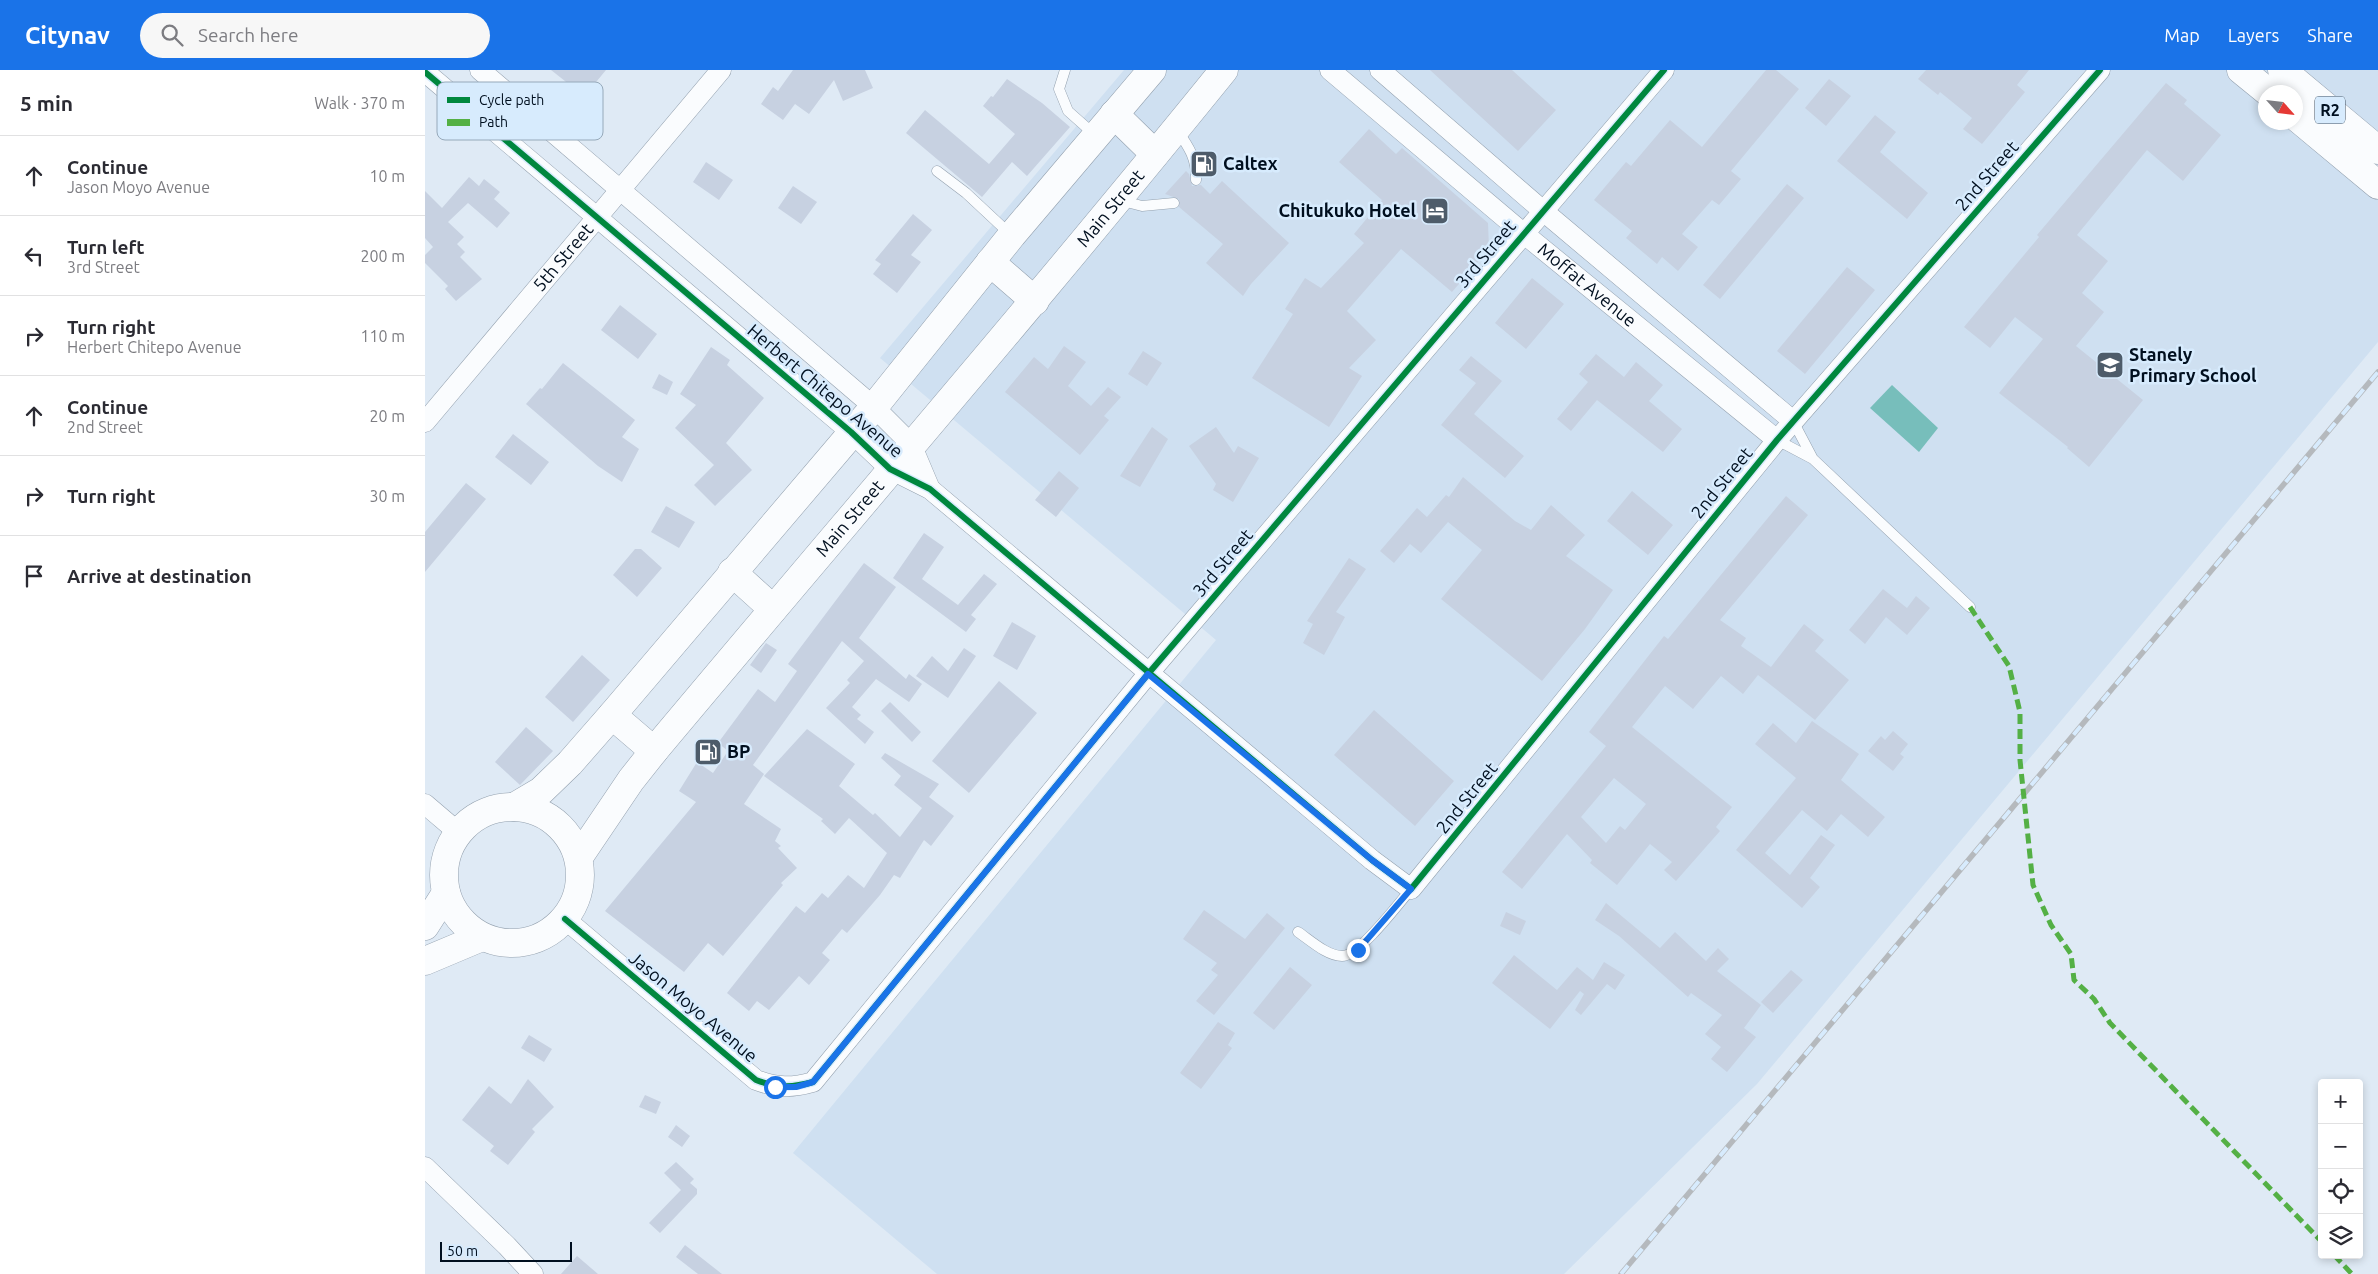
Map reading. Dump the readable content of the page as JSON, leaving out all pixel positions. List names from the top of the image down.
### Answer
{
  "streets": {
    "highway": ["R2", "Main Street"],
    "street": [
      "2nd Street",
      "3rd Street",
      "5th Street",
      "Moffat Avenue",
      "Herbert Chitepo Avenue",
      "Jason Moyo Avenue"
    ]
  },
  "crossings": [
    ["2nd Street", "Moffat Avenue"],
    ["2nd Street", "Herbert Chitepo Avenue"],
    ["Main Street", "Herbert Chitepo Avenue"],
    ["Main Street", "Jason Moyo Avenue"],
    ["3rd Street", "Moffat Avenue"],
    ["3rd Street", "Herbert Chitepo Avenue"],
    ["3rd Street", "Jason Moyo Avenue"],
    ["5th Street", "Herbert Chitepo Avenue"]
  ],
  "places": {
    "fuel station": ["Caltex", "BP"],
    "hotel": ["Chitukuko Hotel"],
    "school or university": ["Stanely Primary School"]
  },
  "legend": ["Cycle path", "Path"],
  "scale_bar": "50 m",
  "north": "bottom right",
  "page": {
    "header": "Citynav",
    "search": "Search here",
    "nav": ["Map", "Layers", "Share"],
    "heading": ["5 min", "Walk · 370 m"],
    "list": [
      ["Continue", "Jason Moyo Avenue", "10 m"],
      ["Turn left", "3rd Street", "200 m"],
      ["Turn right", "Herbert Chitepo Avenue", "110 m"],
      ["Continue", "2nd Street", "20 m"],
      ["Turn right", "30 m"],
      "Arrive at destination"
    ],
    "map_buttons": ["+", "−"],
    "scale": "50 m"
  }
}
